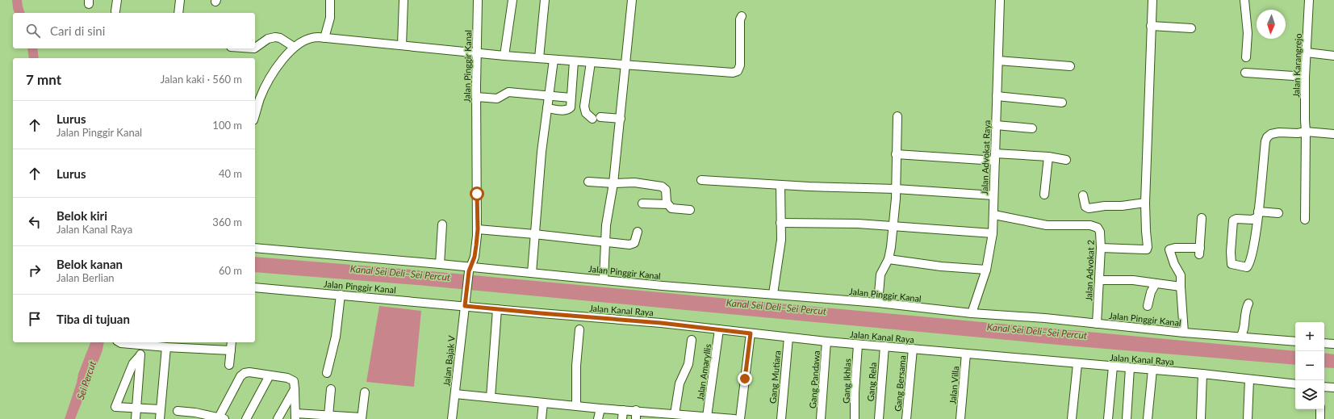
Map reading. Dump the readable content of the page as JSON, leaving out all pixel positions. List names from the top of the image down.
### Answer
{
  "streets": {
    "street": [
      "Jalan Karangrejo",
      "Jalan Pinggir Kanal",
      "Jalan Advokat Raya",
      "Jalan Advokat 2",
      "Jalan Kanal Raya",
      "Jalan Bajak V",
      "Jalan Amaryllis",
      "Gang Mutiara",
      "Gang Pandawa",
      "Gang Ikhlas",
      "Gang Rela",
      "Gang Bersama",
      "Jalan Villa"
    ]
  },
  "crossings": [
    ["Jalan Pinggir Kanal", "Jalan Advokat Raya"],
    ["Jalan Pinggir Kanal", "Jalan Advokat 2"],
    ["Jalan Pinggir Kanal", "Jalan Kanal Raya"],
    ["Jalan Pinggir Kanal", "Jalan Bajak V"],
    ["Jalan Advokat Raya", "Jalan Advokat 2"],
    ["Jalan Kanal Raya", "Jalan Bajak V"],
    ["Jalan Kanal Raya", "Jalan Amaryllis"],
    ["Jalan Kanal Raya", "Gang Mutiara"],
    ["Jalan Kanal Raya", "Gang Pandawa"],
    ["Jalan Kanal Raya", "Gang Ikhlas"],
    ["Jalan Kanal Raya", "Gang Rela"],
    ["Jalan Kanal Raya", "Gang Bersama"],
    ["Jalan Kanal Raya", "Jalan Villa"]
  ],
  "water": ["Kanal Sei Deli–Sei Percut", "Sei Percut"],
  "north": "bottom",
  "page": {
    "search": "Cari di sini",
    "heading": ["7 mnt", "Jalan kaki · 560 m"],
    "list": [
      ["Lurus", "Jalan Pinggir Kanal", "100 m"],
      ["Lurus", "40 m"],
      ["Belok kiri", "Jalan Kanal Raya", "360 m"],
      ["Belok kanan", "Jalan Berlian", "60 m"],
      "Tiba di tujuan"
    ],
    "map_buttons": ["+", "−"]
  }
}
